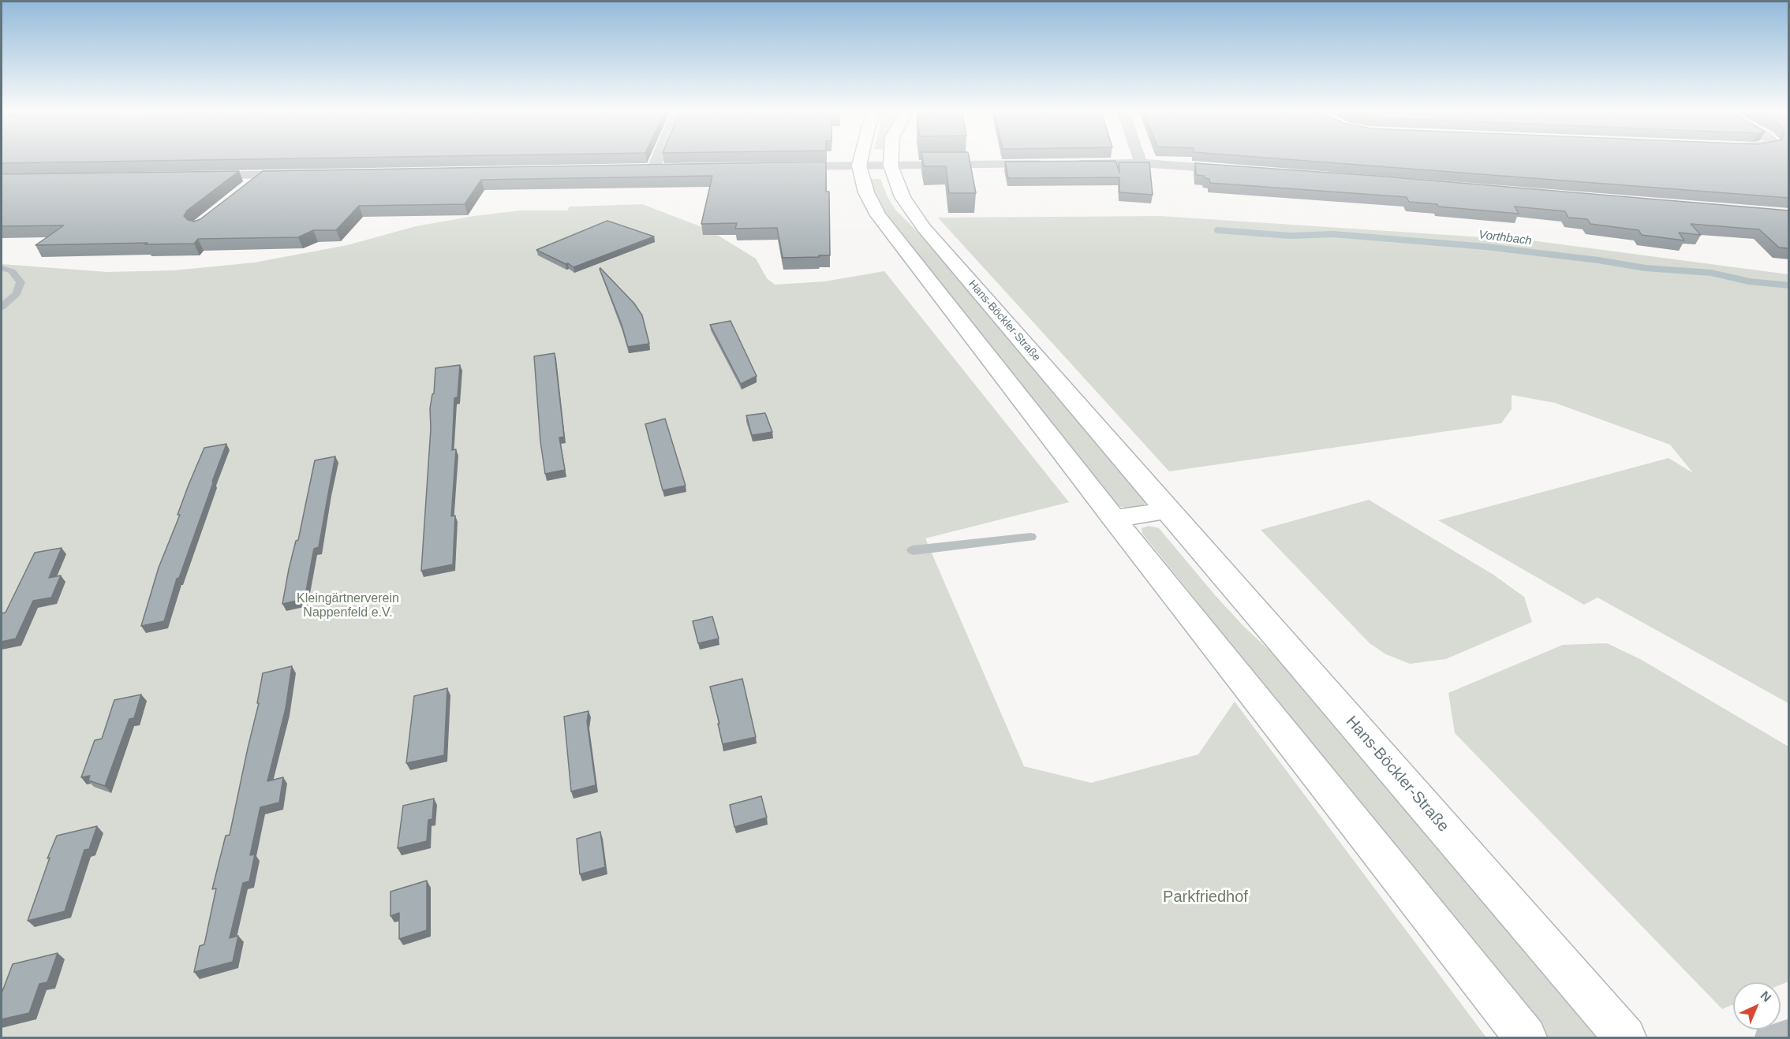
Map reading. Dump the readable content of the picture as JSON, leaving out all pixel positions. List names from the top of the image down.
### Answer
{
  "streets": {
    "main road": ["Hans-Böckler-Straße"]
  },
  "water": ["Vorthbach"],
  "parks": ["Kleingärtnerverein Nappenfeld e.V.", "Parkfriedhof"],
  "north": "top right"
}
